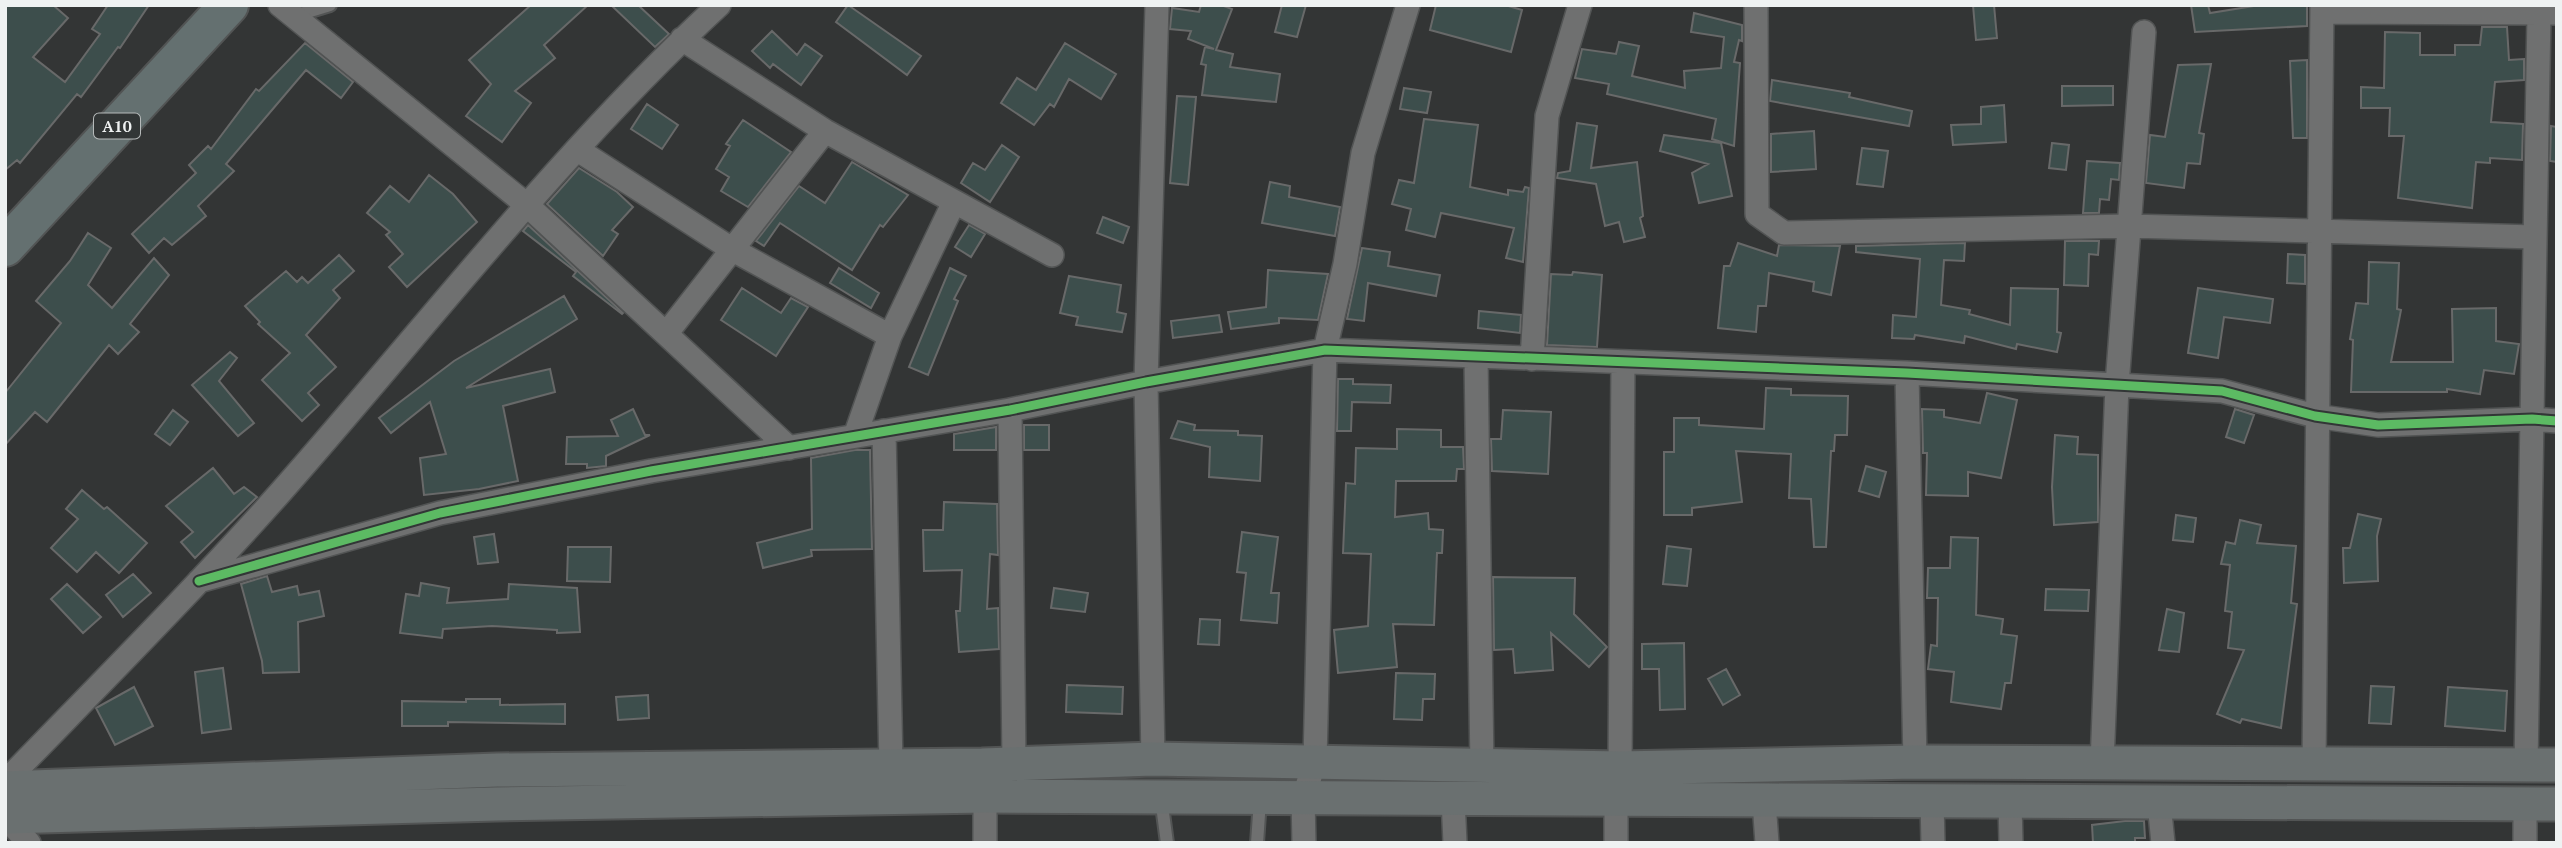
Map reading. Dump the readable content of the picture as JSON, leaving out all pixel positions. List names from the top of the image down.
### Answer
{
  "streets": {
    "highway": ["A10"]
  }
}
